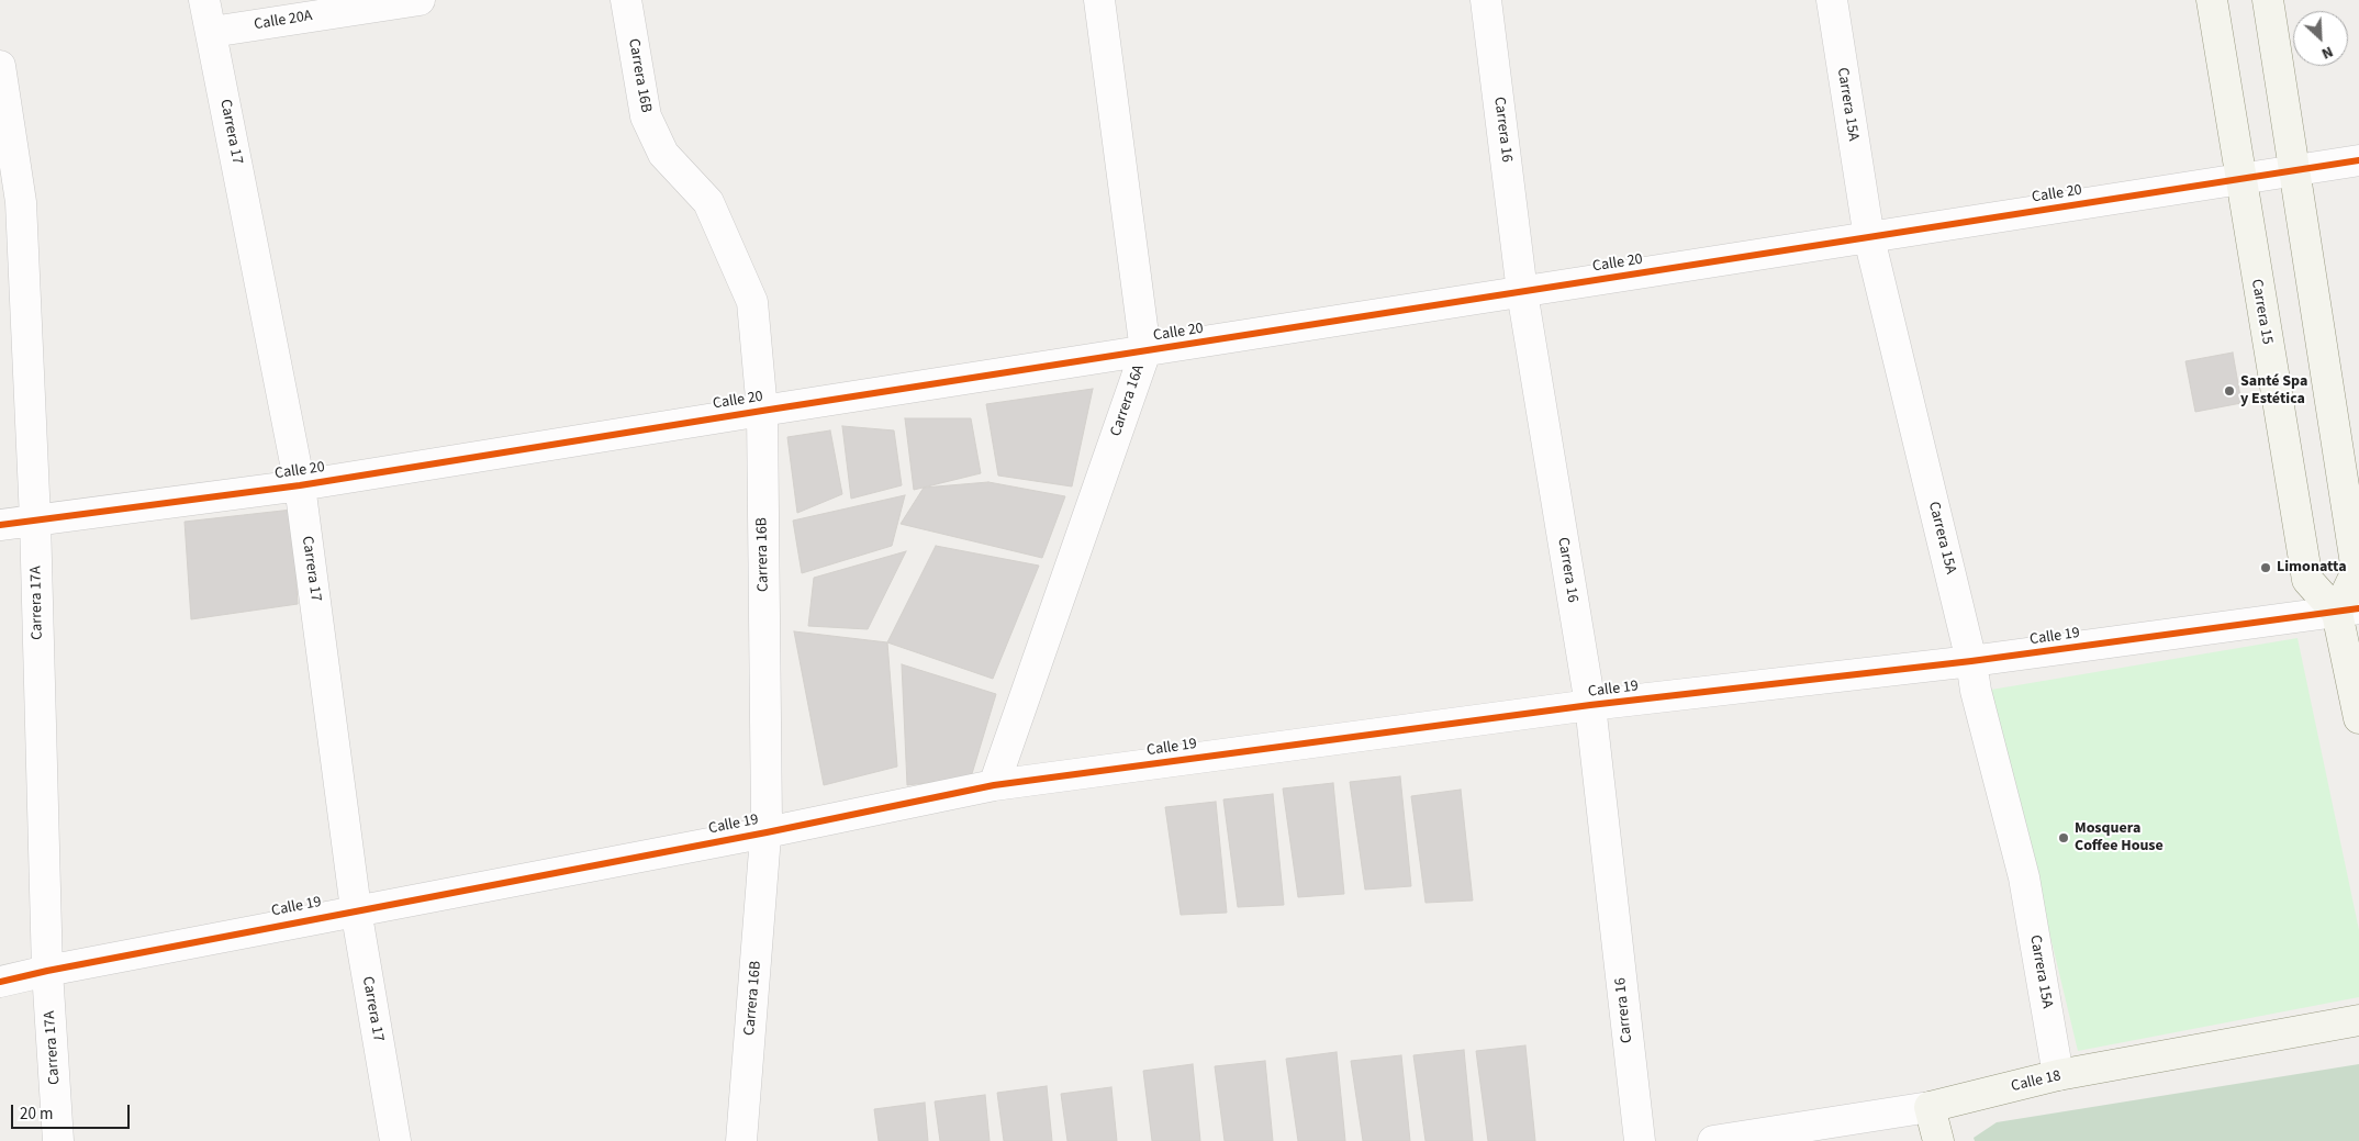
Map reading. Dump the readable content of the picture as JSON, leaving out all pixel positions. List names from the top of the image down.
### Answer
{
  "streets": {
    "street": [
      "Calle 20A",
      "Carrera 16B",
      "Carrera 15A",
      "Carrera 16",
      "Carrera 17",
      "Calle 20",
      "Carrera 15",
      "Carrera 16A",
      "Carrera 17A",
      "Calle 19",
      "Calle 18"
    ]
  },
  "crossings": [
    ["Calle 20A", "Carrera 17"],
    ["Carrera 16B", "Calle 20"],
    ["Carrera 16B", "Calle 19"],
    ["Carrera 15A", "Calle 20"],
    ["Carrera 15A", "Calle 19"],
    ["Carrera 15A", "Calle 18"],
    ["Carrera 16", "Calle 20"],
    ["Carrera 16", "Calle 19"],
    ["Carrera 17", "Calle 20"],
    ["Carrera 17", "Calle 19"],
    ["Calle 20", "Carrera 15"],
    ["Calle 20", "Carrera 16A"],
    ["Calle 20", "Carrera 17A"],
    ["Carrera 15", "Calle 19"],
    ["Carrera 16A", "Calle 19"],
    ["Carrera 17A", "Calle 19"]
  ],
  "places": ["Santé Spa y Estética", "Limonatta", "Mosquera Coffee House"],
  "scale_bar": "20 m",
  "north": "bottom right"
}
